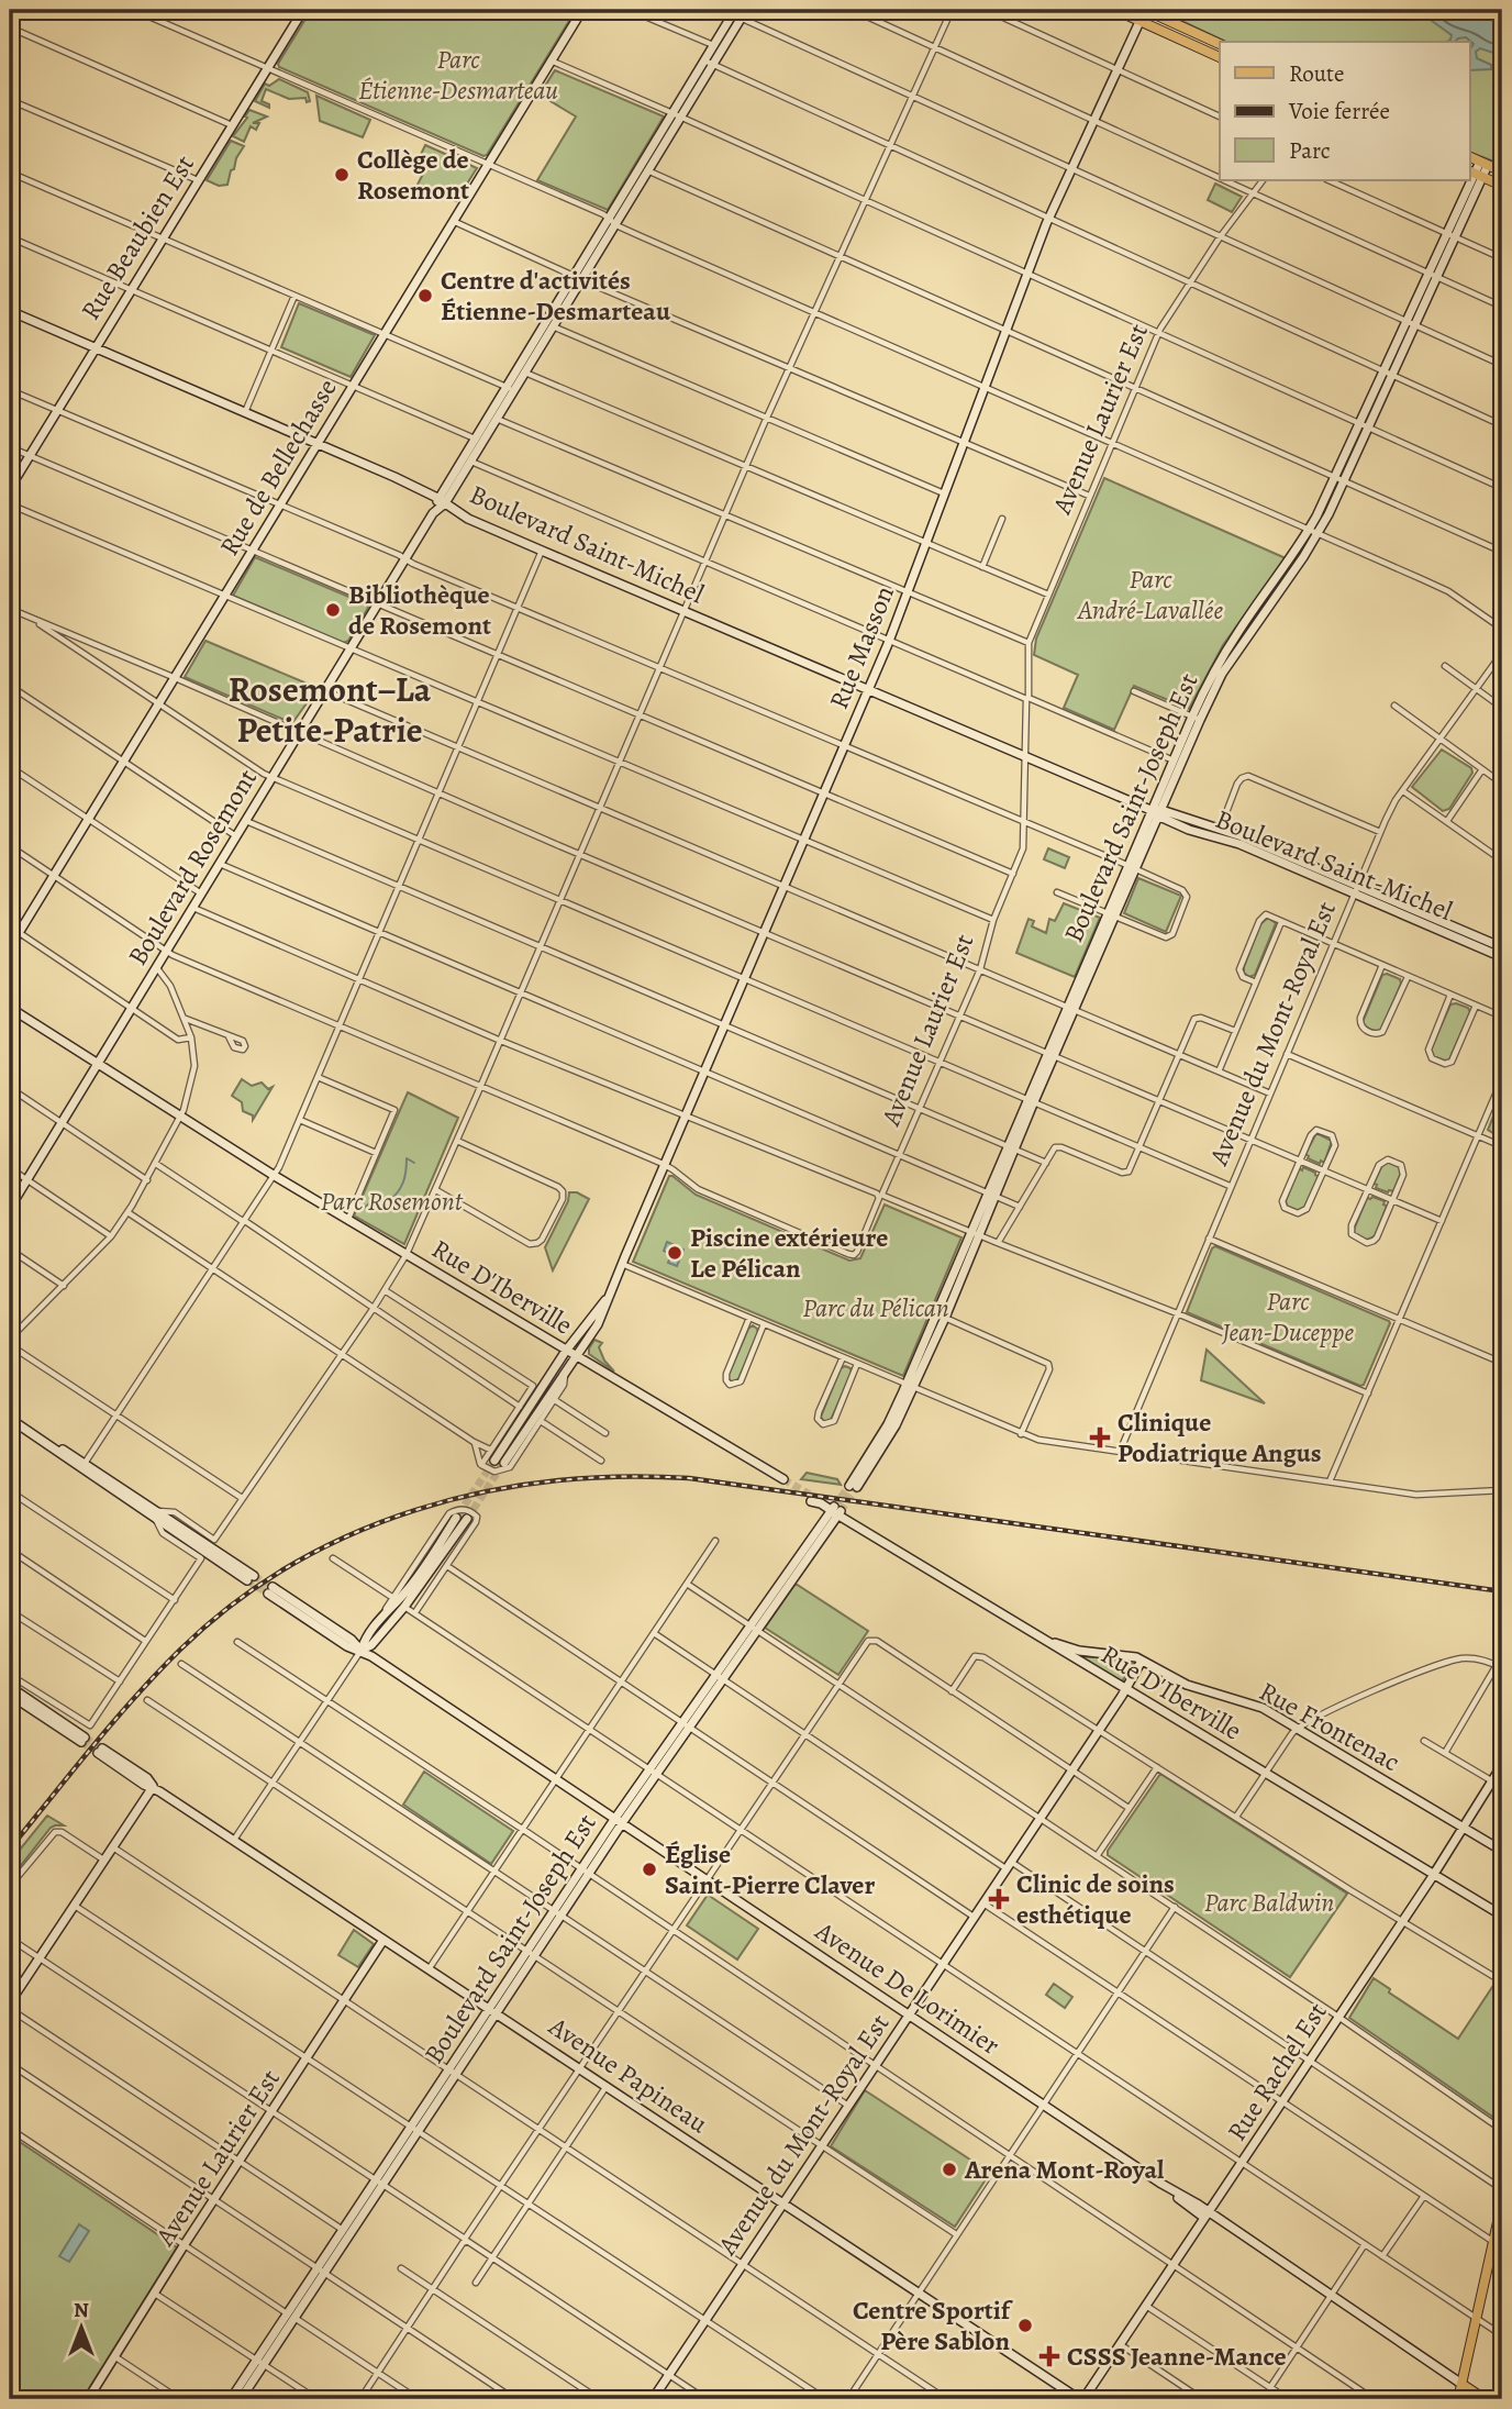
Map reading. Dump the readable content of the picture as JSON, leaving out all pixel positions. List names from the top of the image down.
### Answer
{
  "streets": {
    "main road": [
      "Rue Beaubien Est",
      "Avenue Laurier Est",
      "Rue de Bellechasse",
      "Boulevard Saint-Michel",
      "Rue Masson",
      "Boulevard Saint-Joseph Est",
      "Boulevard Rosemont",
      "Avenue du Mont-Royal Est",
      "Rue D'Iberville",
      "Rue Frontenac",
      "Avenue De Lorimier",
      "Rue Rachel Est",
      "Avenue Papineau"
    ]
  },
  "crossings": [
    ["Rue Beaubien Est", "Boulevard Saint-Michel"],
    ["Avenue Laurier Est", "Boulevard Saint-Michel"],
    ["Avenue Laurier Est", "Rue Masson"],
    ["Avenue Laurier Est", "Avenue Papineau"],
    ["Rue de Bellechasse", "Boulevard Saint-Michel"],
    ["Boulevard Saint-Michel", "Rue Masson"],
    ["Boulevard Saint-Michel", "Boulevard Saint-Joseph Est"],
    ["Boulevard Saint-Michel", "Boulevard Rosemont"],
    ["Boulevard Saint-Michel", "Avenue du Mont-Royal Est"],
    ["Rue Masson", "Rue D'Iberville"],
    ["Boulevard Saint-Joseph Est", "Rue D'Iberville"],
    ["Boulevard Saint-Joseph Est", "Avenue De Lorimier"],
    ["Boulevard Saint-Joseph Est", "Avenue Papineau"],
    ["Boulevard Rosemont", "Rue D'Iberville"],
    ["Avenue du Mont-Royal Est", "Rue D'Iberville"],
    ["Avenue du Mont-Royal Est", "Rue Frontenac"],
    ["Avenue du Mont-Royal Est", "Avenue De Lorimier"],
    ["Avenue du Mont-Royal Est", "Avenue Papineau"],
    ["Rue D'Iberville", "Rue Frontenac"],
    ["Rue D'Iberville", "Rue Rachel Est"],
    ["Rue Frontenac", "Rue Rachel Est"],
    ["Avenue De Lorimier", "Rue Rachel Est"],
    ["Rue Rachel Est", "Avenue Papineau"]
  ],
  "districts": ["Rosemont–La Petite-Patrie"],
  "parks": [
    "Parc Étienne-Desmarteau",
    "Parc André-Lavallée",
    "Parc Rosemont",
    "Parc Jean-Duceppe",
    "Parc du Pélican",
    "Parc Baldwin"
  ],
  "places": {
    "other": [
      "Collège de Rosemont",
      "Centre d'activités Étienne-Desmarteau",
      "Bibliothèque de Rosemont",
      "Piscine extérieure Le Pélican",
      "Église Saint-Pierre Claver",
      "Arena Mont-Royal",
      "Centre Sportif Père Sablon"
    ],
    "health": ["Clinique Podiatrique Angus", "Clinic de soins esthétique", "CSSS Jeanne-Mance"]
  },
  "legend": ["Route", "Voie ferrée", "Parc"],
  "north": "top"
}
